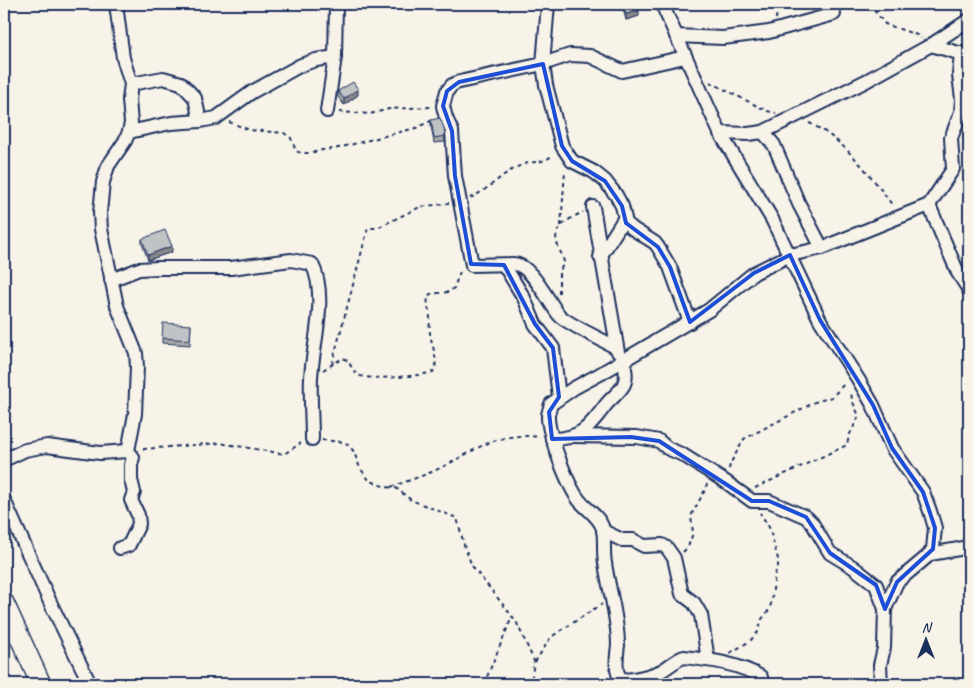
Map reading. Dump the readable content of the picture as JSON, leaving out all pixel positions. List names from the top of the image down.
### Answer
{
  "north": "top"
}
